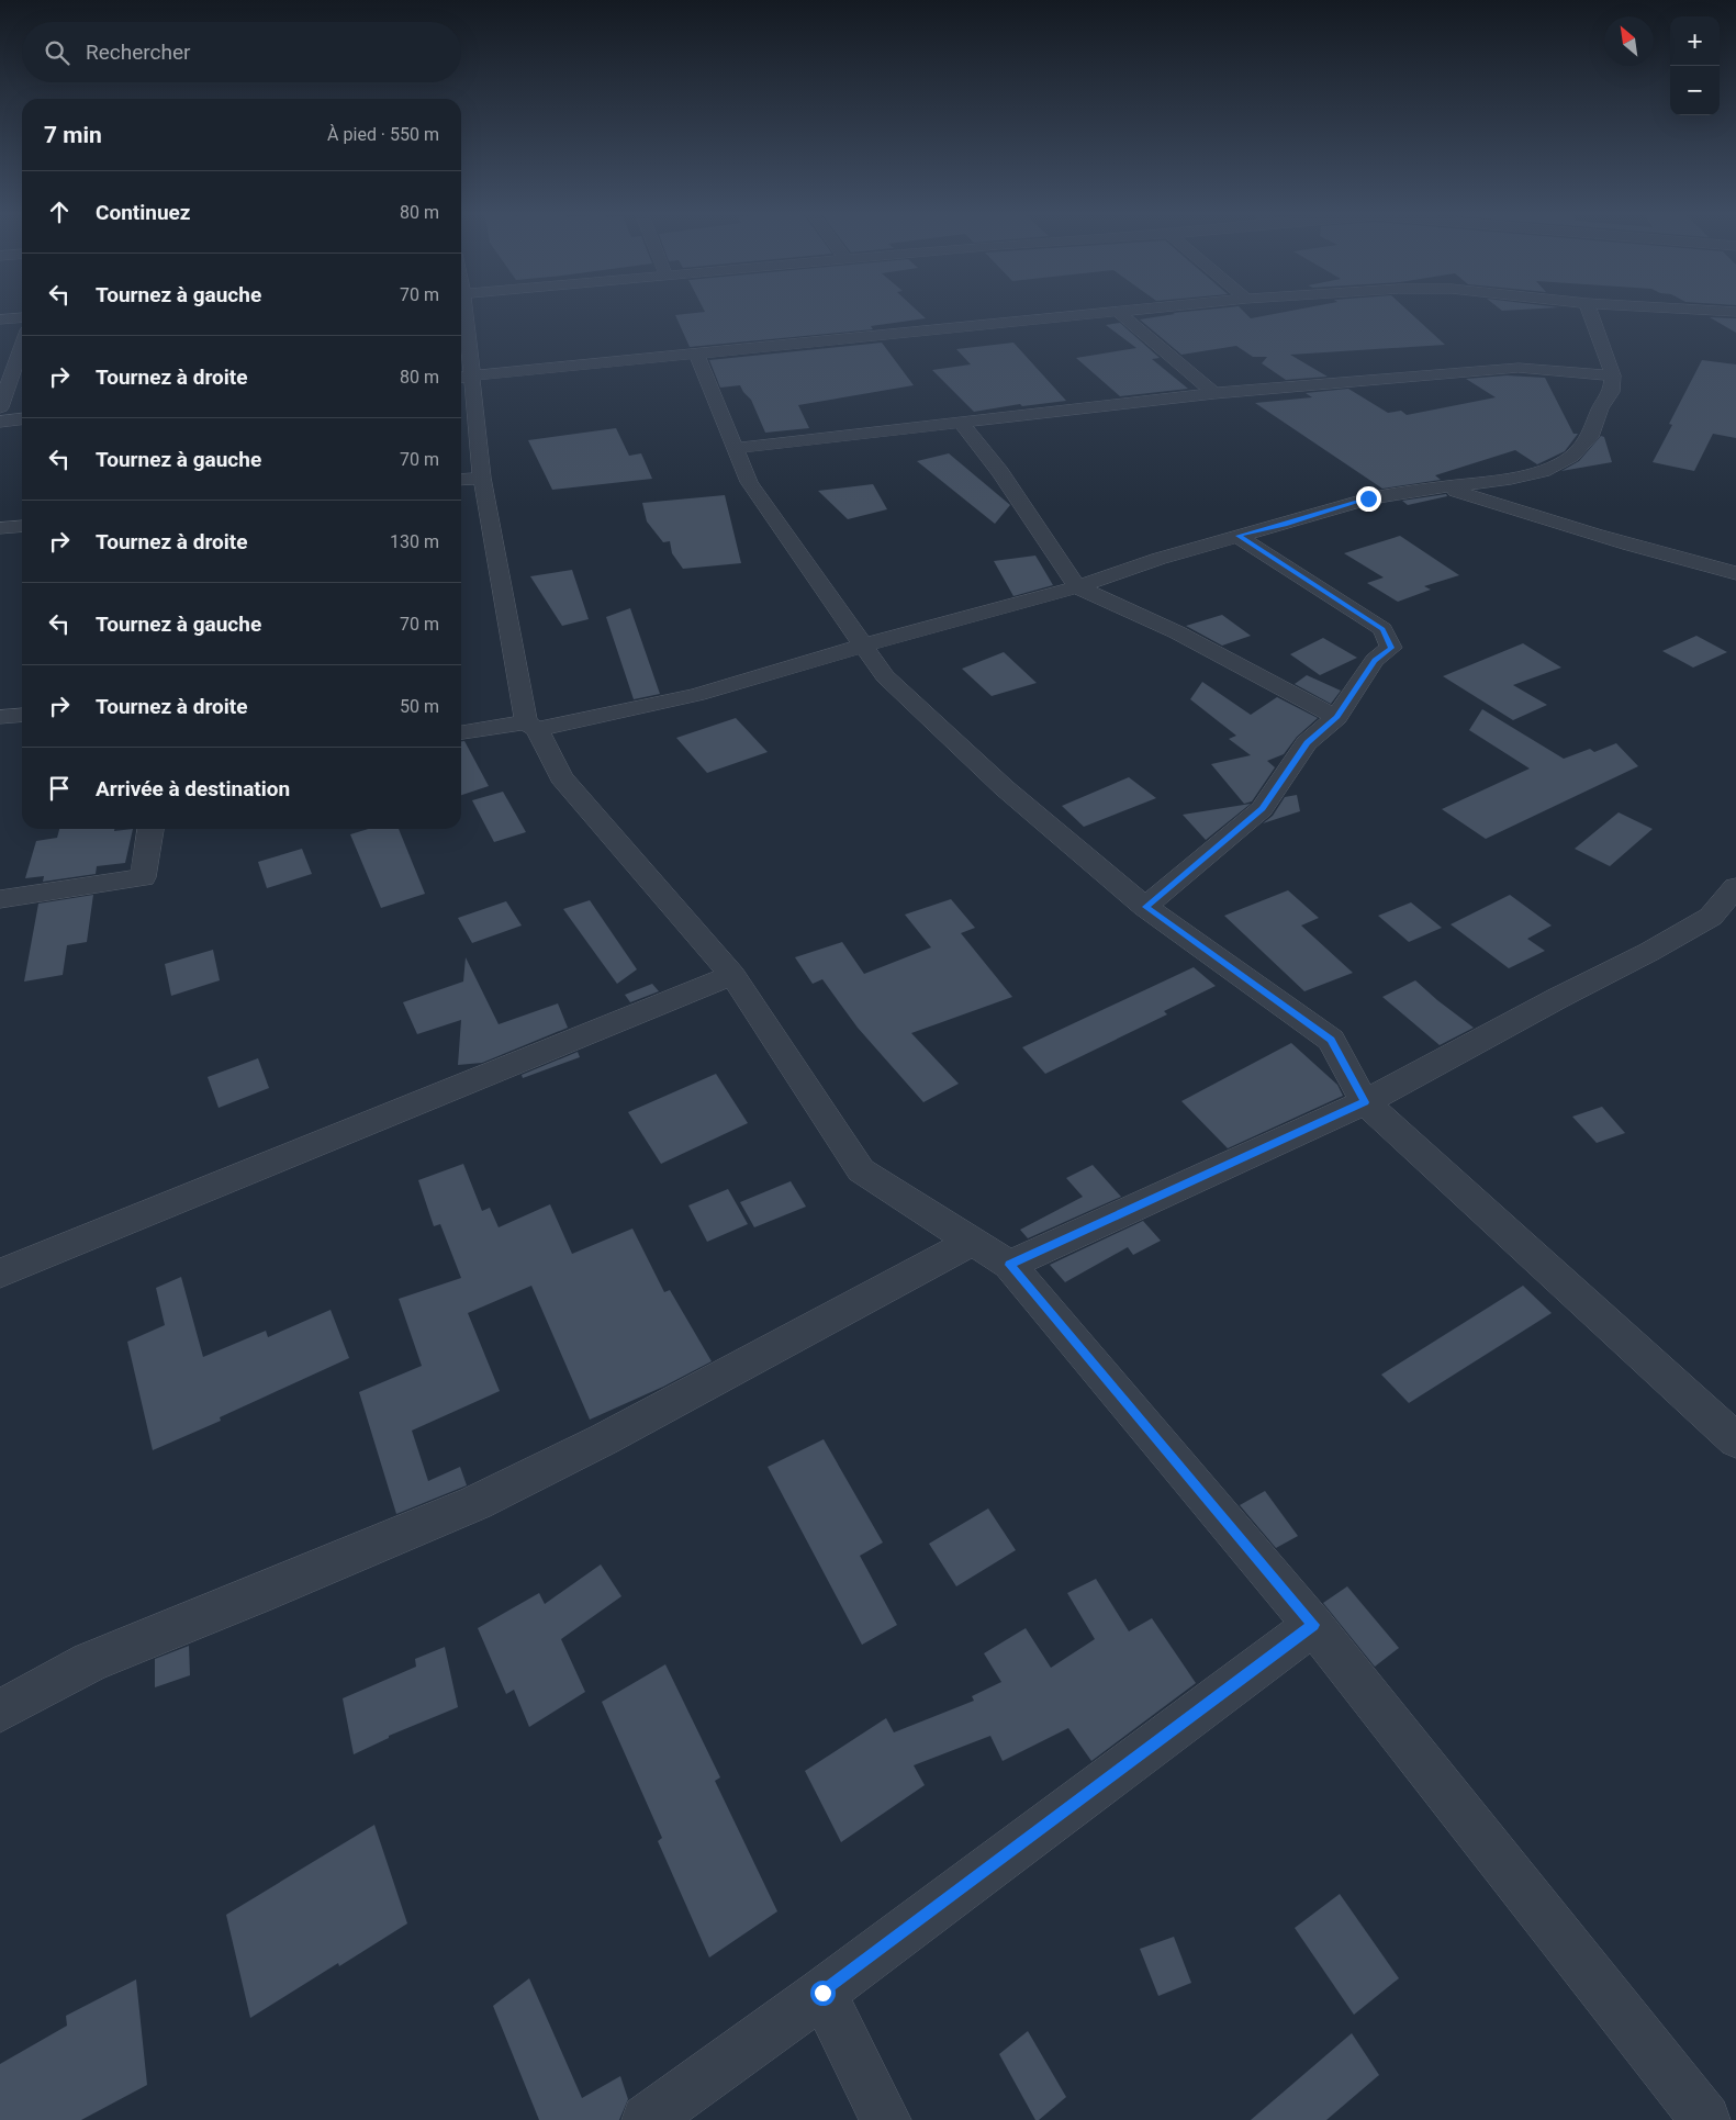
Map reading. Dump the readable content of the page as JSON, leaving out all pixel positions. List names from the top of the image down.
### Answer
{
  "north": "top left",
  "page": {
    "map_buttons": ["+", "−"],
    "search": "Rechercher",
    "heading": ["7 min", "À pied · 550 m"],
    "list": [
      ["Continuez", "80 m"],
      ["Tournez à gauche", "70 m"],
      ["Tournez à droite", "80 m"],
      ["Tournez à gauche", "70 m"],
      ["Tournez à droite", "130 m"],
      ["Tournez à gauche", "70 m"],
      ["Tournez à droite", "50 m"],
      "Arrivée à destination"
    ]
  }
}
